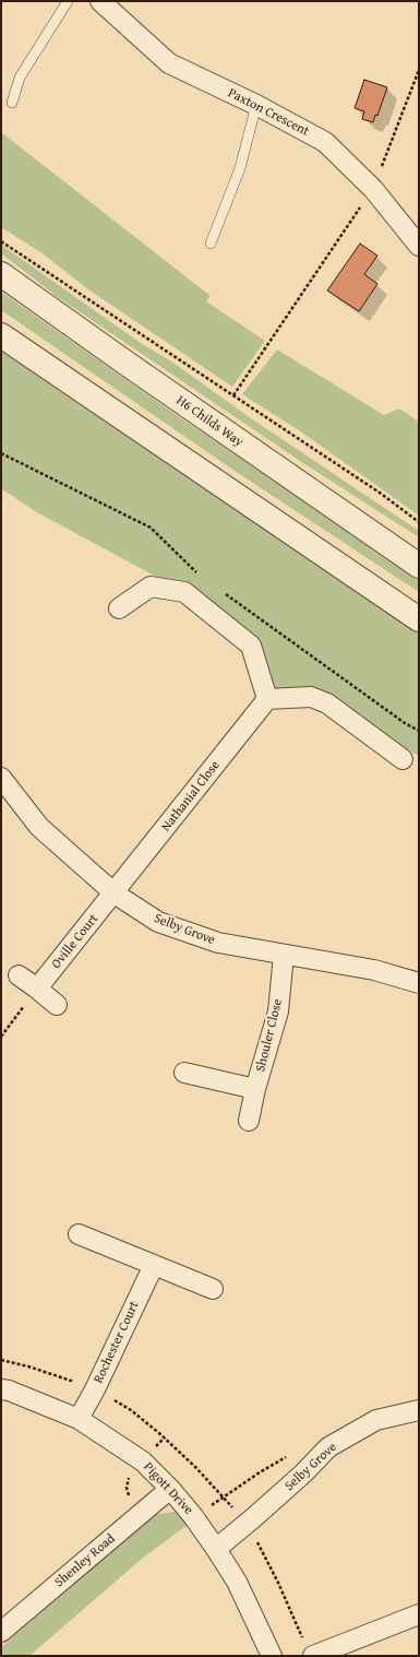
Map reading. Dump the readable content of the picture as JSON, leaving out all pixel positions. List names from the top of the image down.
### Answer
{
  "streets": {
    "street": [
      "Paxton Crescent",
      "H6 Childs Way",
      "Nathanial Close",
      "Selby Grove",
      "Oville Court",
      "Shouler Close",
      "Rochester Court",
      "Pigott Drive",
      "Shenley Road"
    ]
  },
  "crossings": [
    ["Nathanial Close", "Selby Grove"],
    ["Nathanial Close", "Oville Court"],
    ["Selby Grove", "Oville Court"],
    ["Selby Grove", "Shouler Close"],
    ["Selby Grove", "Pigott Drive"],
    ["Rochester Court", "Pigott Drive"],
    ["Pigott Drive", "Shenley Road"]
  ]
}
